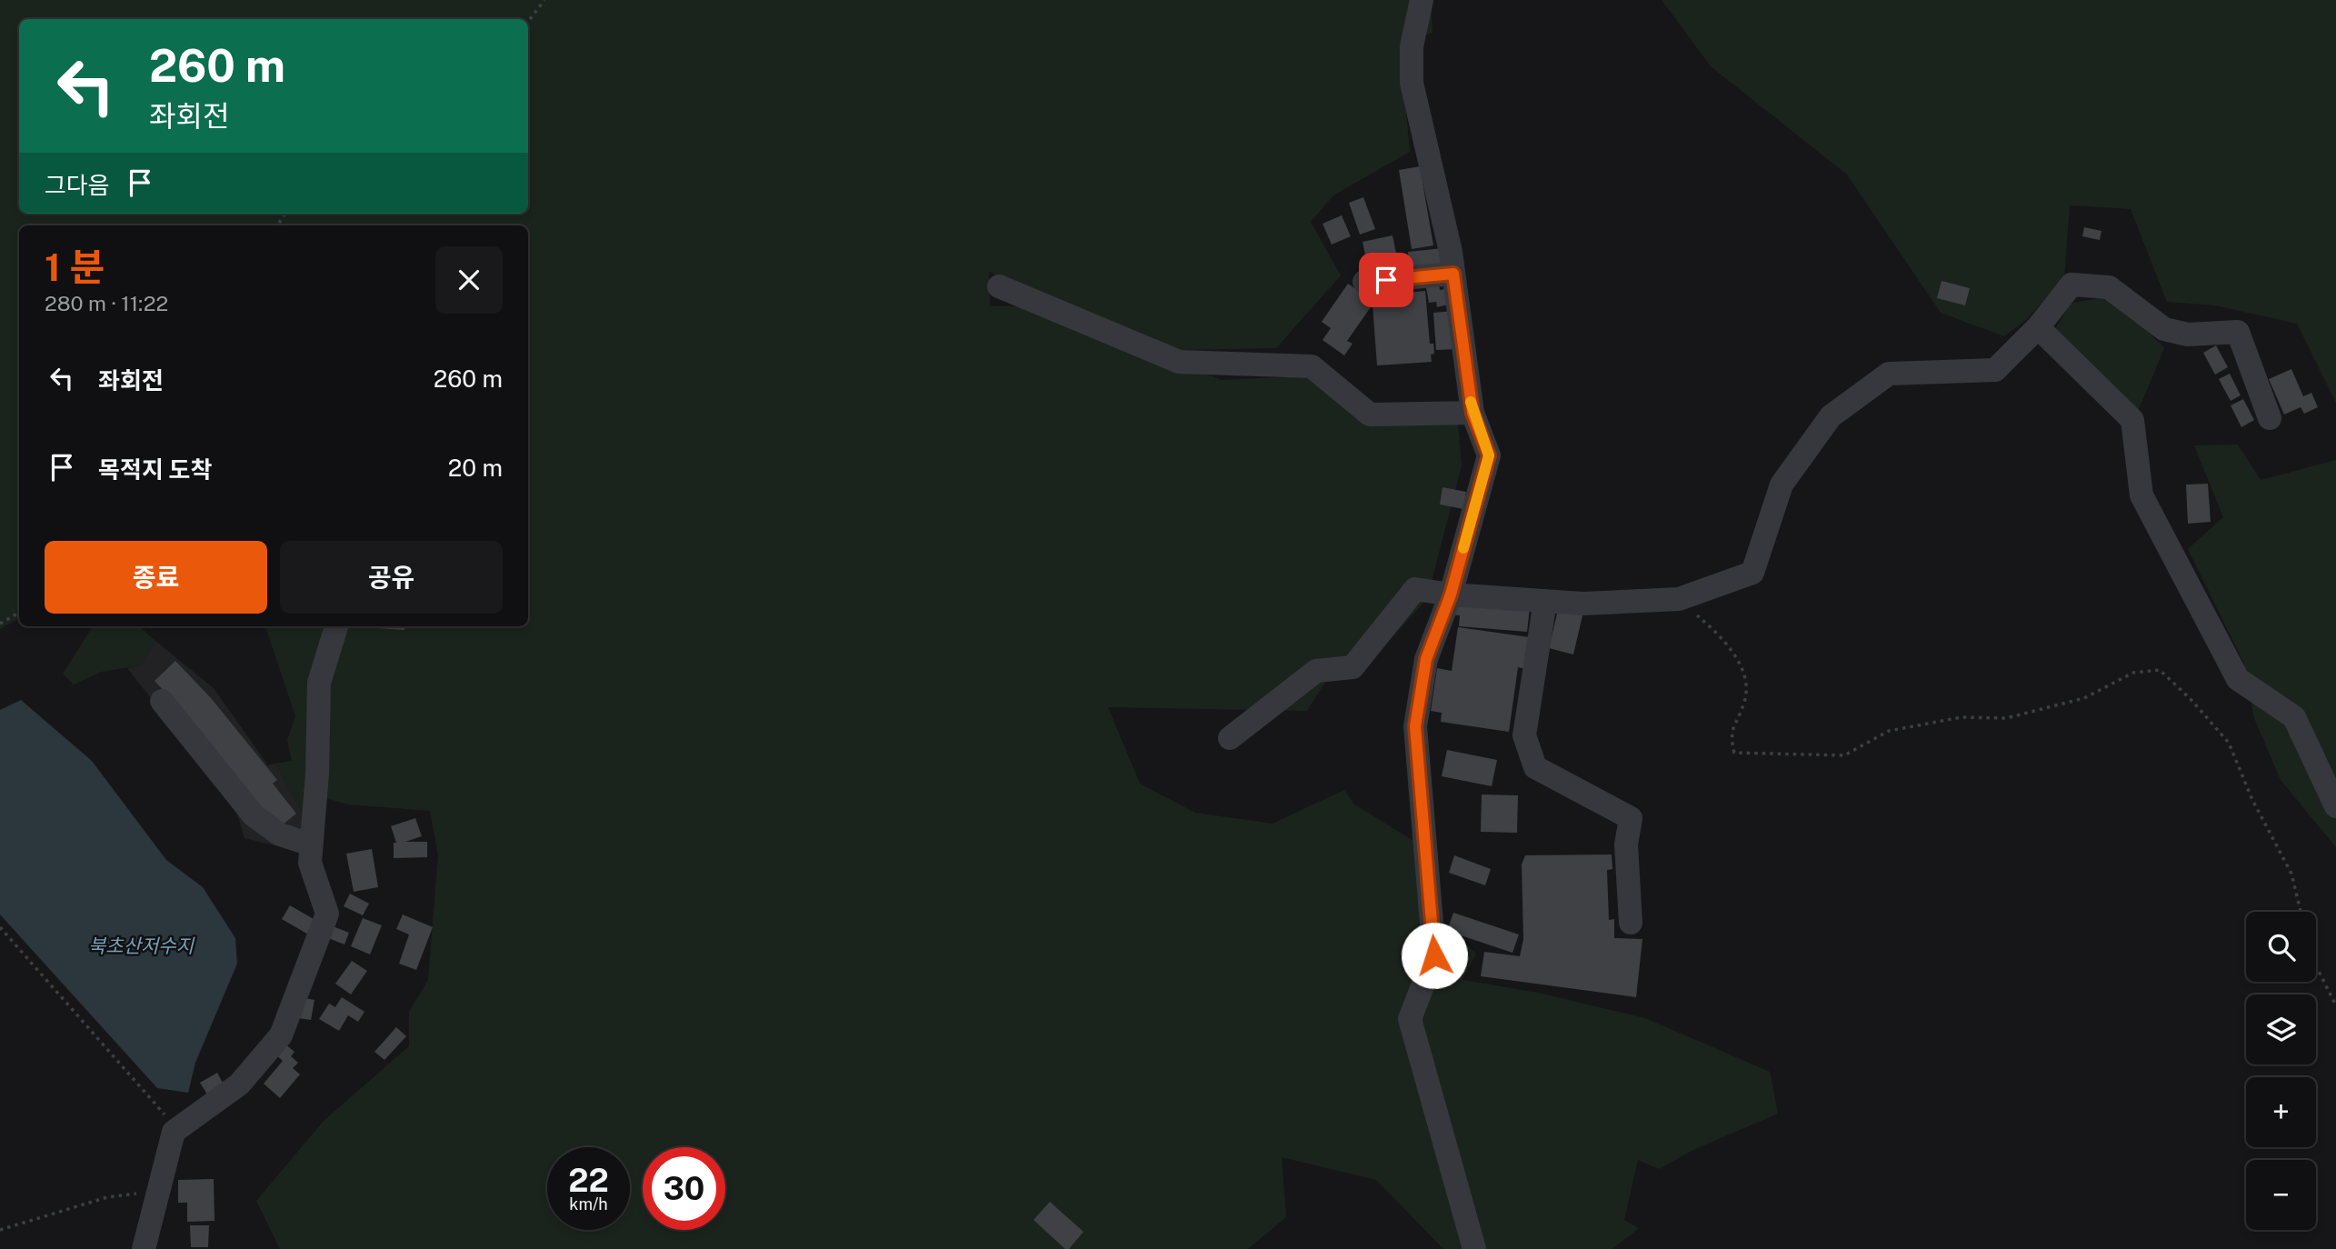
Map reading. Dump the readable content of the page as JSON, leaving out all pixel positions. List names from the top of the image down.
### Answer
{
  "water": ["북초산저수지"],
  "page": {
    "turn": ["260 m", "좌회전"],
    "then": "그다음",
    "heading": ["1 분", "280 m · 11:22"],
    "list": [
      {
        "name": "좌회전",
        "value": "260 m"
      },
      {
        "name": "목적지 도착",
        "value": "20 m"
      }
    ],
    "buttons": ["종료", "공유"],
    "map_buttons": ["+", "−"],
    "speed": "22 km/h",
    "limit": "30"
  }
}
